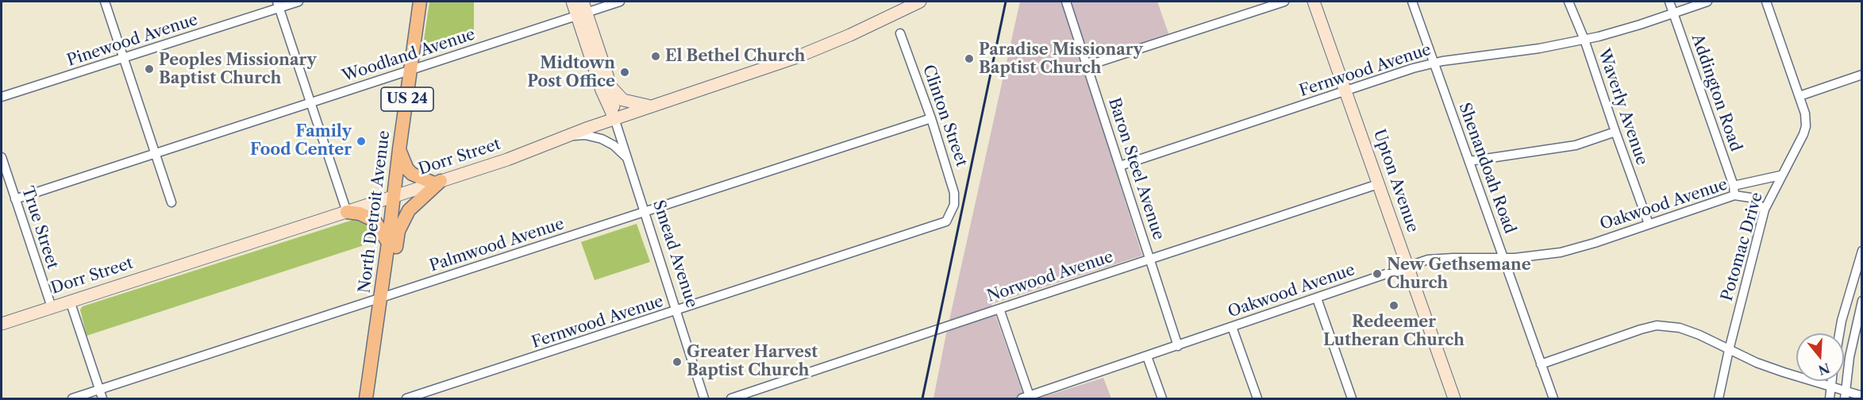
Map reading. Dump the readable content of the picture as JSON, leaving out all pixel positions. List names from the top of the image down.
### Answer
{
  "streets": {
    "main road": [
      "US 24",
      "Dorr Street",
      "Upton Avenue",
      "North Detroit Avenue",
      "Smead Avenue"
    ],
    "street": [
      "Pinewood Avenue",
      "Woodland Avenue",
      "Fernwood Avenue",
      "Addington Road",
      "Waverly Avenue",
      "Clinton Street",
      "Shenandoah Road",
      "Baron Steel Avenue",
      "Oakwood Avenue",
      "True Street",
      "Palmwood Avenue",
      "Potomac Drive",
      "Norwood Avenue"
    ]
  },
  "crossings": [
    ["Woodland Avenue", "North Detroit Avenue"],
    ["Woodland Avenue", "True Street"],
    ["Woodland Avenue", "Smead Avenue"],
    ["Fernwood Avenue", "Addington Road"],
    ["Fernwood Avenue", "Waverly Avenue"],
    ["Fernwood Avenue", "Clinton Street"],
    ["Fernwood Avenue", "Shenandoah Road"],
    ["Fernwood Avenue", "Baron Steel Avenue"],
    ["Fernwood Avenue", "Upton Avenue"],
    ["Fernwood Avenue", "Smead Avenue"],
    ["Addington Road", "Oakwood Avenue"],
    ["Waverly Avenue", "Oakwood Avenue"],
    ["Clinton Street", "Palmwood Avenue"],
    ["Dorr Street", "North Detroit Avenue"],
    ["Dorr Street", "True Street"],
    ["Dorr Street", "Smead Avenue"],
    ["Shenandoah Road", "Oakwood Avenue"],
    ["Baron Steel Avenue", "Oakwood Avenue"],
    ["Baron Steel Avenue", "Norwood Avenue"],
    ["Upton Avenue", "Oakwood Avenue"],
    ["Upton Avenue", "Norwood Avenue"],
    ["Oakwood Avenue", "Potomac Drive"],
    ["North Detroit Avenue", "Palmwood Avenue"],
    ["Palmwood Avenue", "Smead Avenue"]
  ],
  "places": [
    "El Bethel Church",
    "Paradise Missionary Baptist Church",
    "Peoples Missionary Baptist Church",
    "Midtown Post Office",
    "Family Food Center",
    "New Gethsemane Church",
    "Redeemer Lutheran Church",
    "Greater Harvest Baptist Church"
  ],
  "north": "bottom"
}
